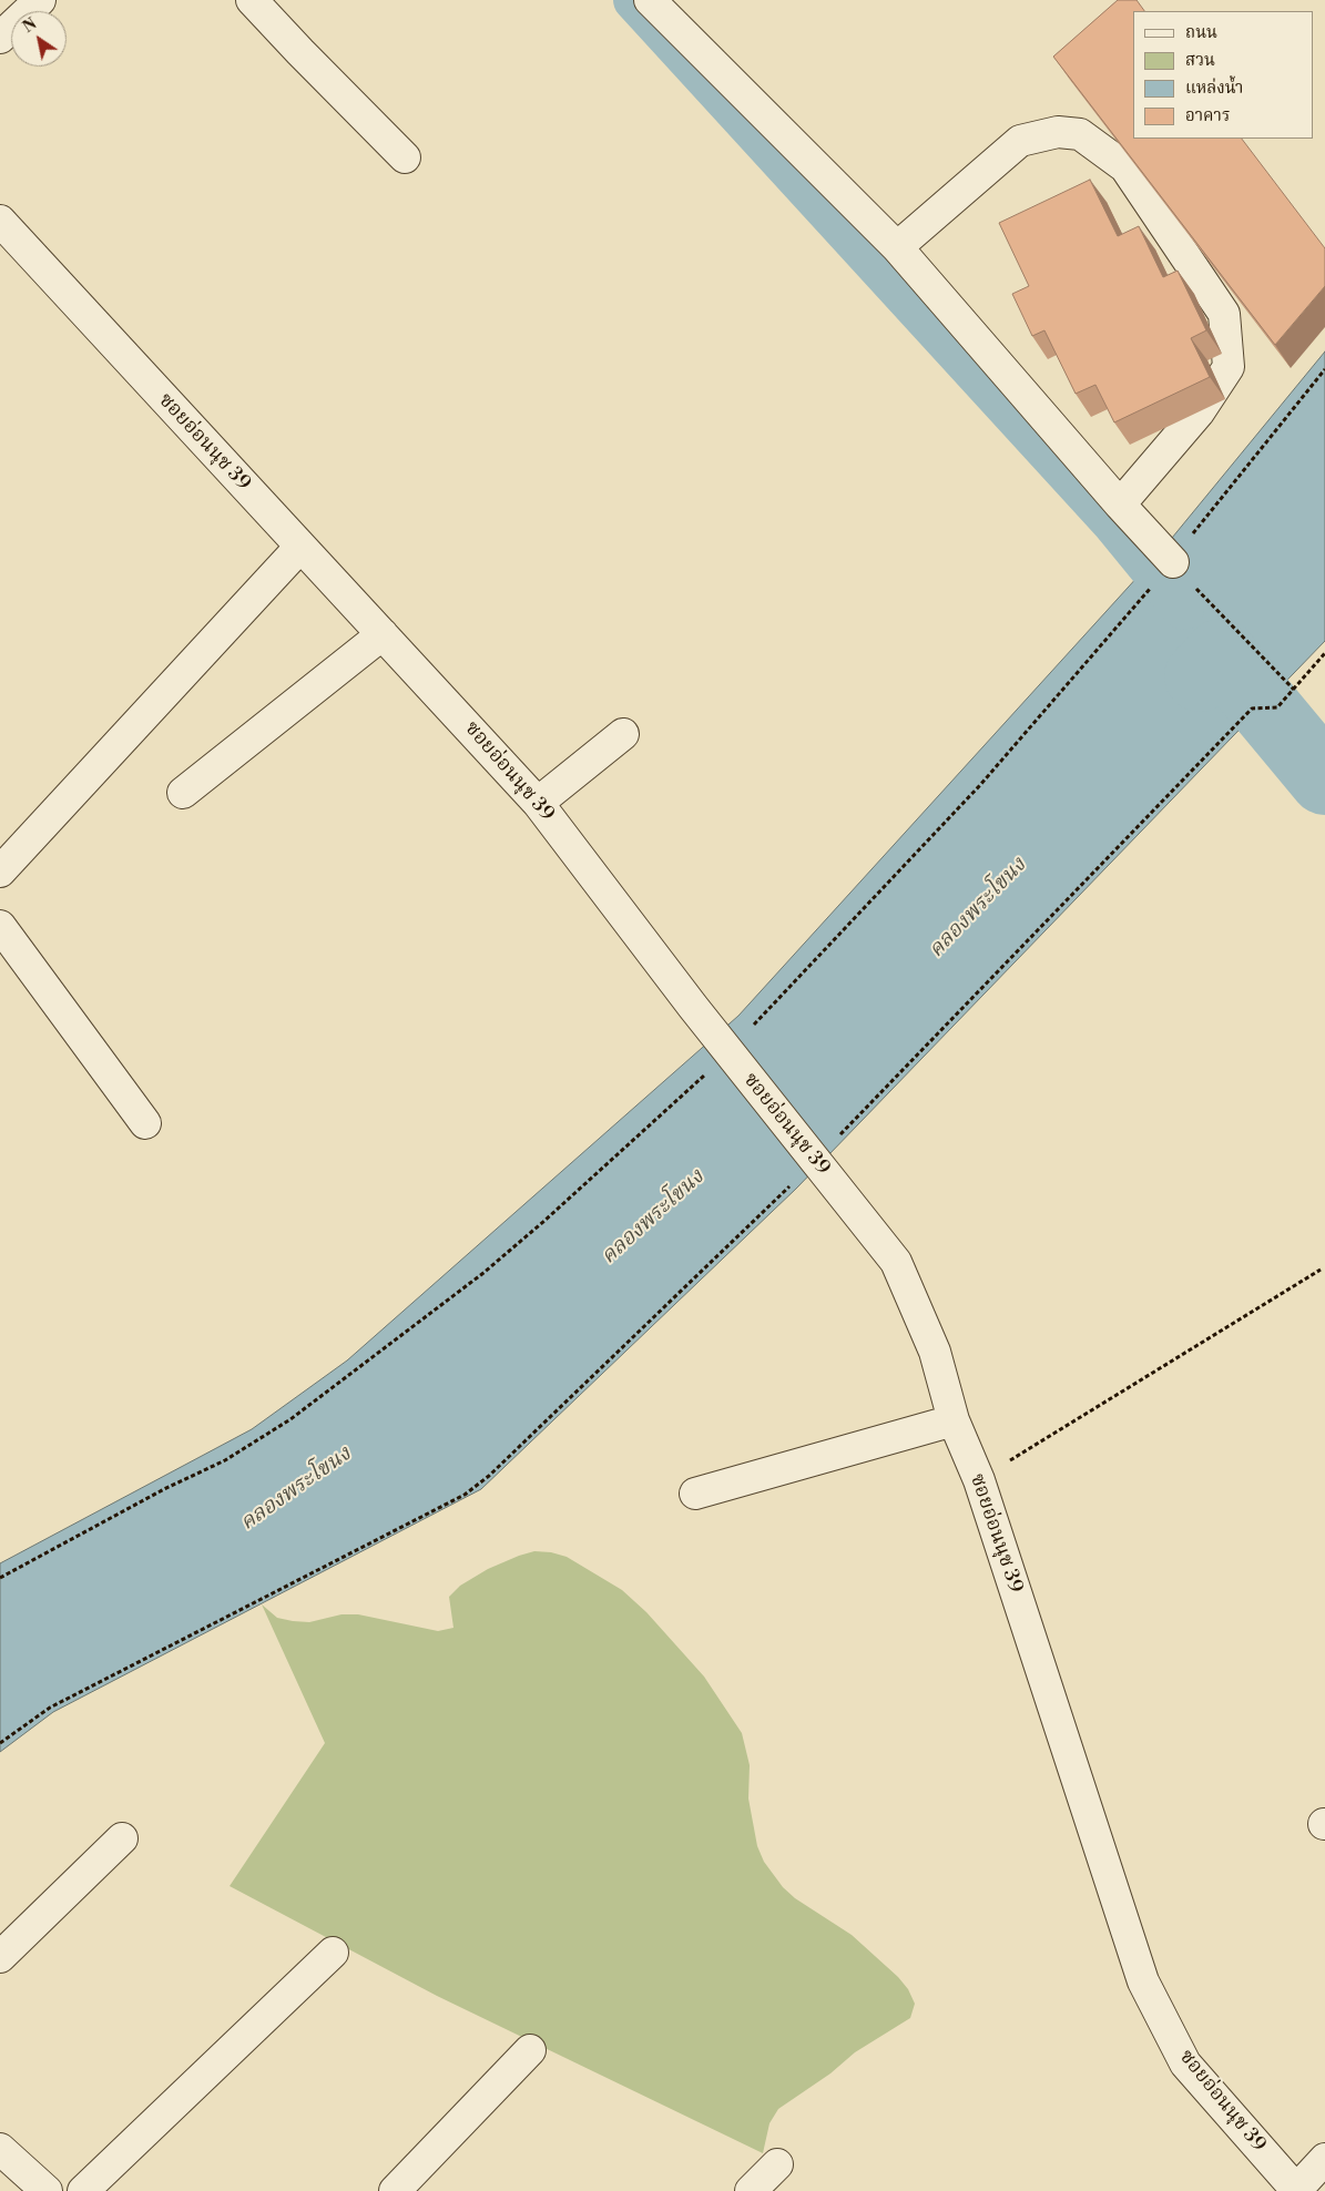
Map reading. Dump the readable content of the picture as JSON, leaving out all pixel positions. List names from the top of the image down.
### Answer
{
  "streets": {
    "street": ["ซอยอ่อนนุช 39"]
  },
  "water": ["คลองพระโขนง"],
  "legend": [
    "ถนน",
    "สวน",
    "แหล่งน้ำ",
    "อาคาร"
  ],
  "north": "top left"
}
